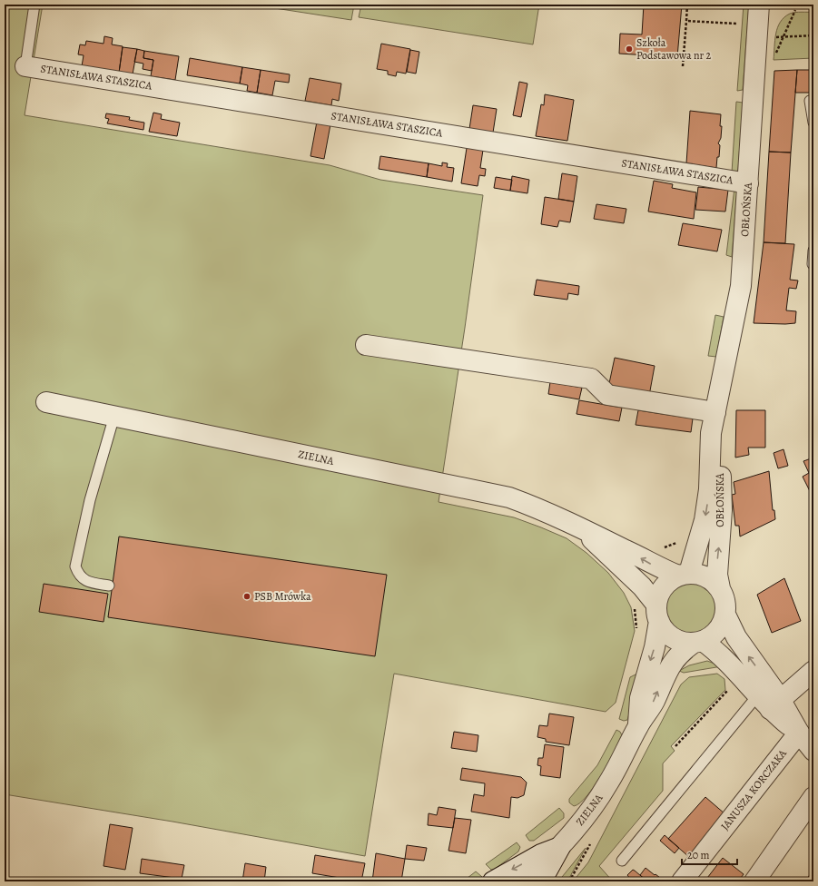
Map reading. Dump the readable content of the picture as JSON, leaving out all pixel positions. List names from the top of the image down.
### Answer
{
  "streets": {
    "street": [
      "STANISŁAWA STASZICA",
      "OBŁOŃSKA",
      "ZIELNA",
      "JANUSZA KORCZAKA"
    ]
  },
  "crossings": [
    ["STANISŁAWA STASZICA", "OBŁOŃSKA"],
    ["OBŁOŃSKA", "ZIELNA"]
  ],
  "places": ["Szkoła Podstawowa nr 2", "PSB Mrówka"],
  "scale_bar": "20 m"
}
